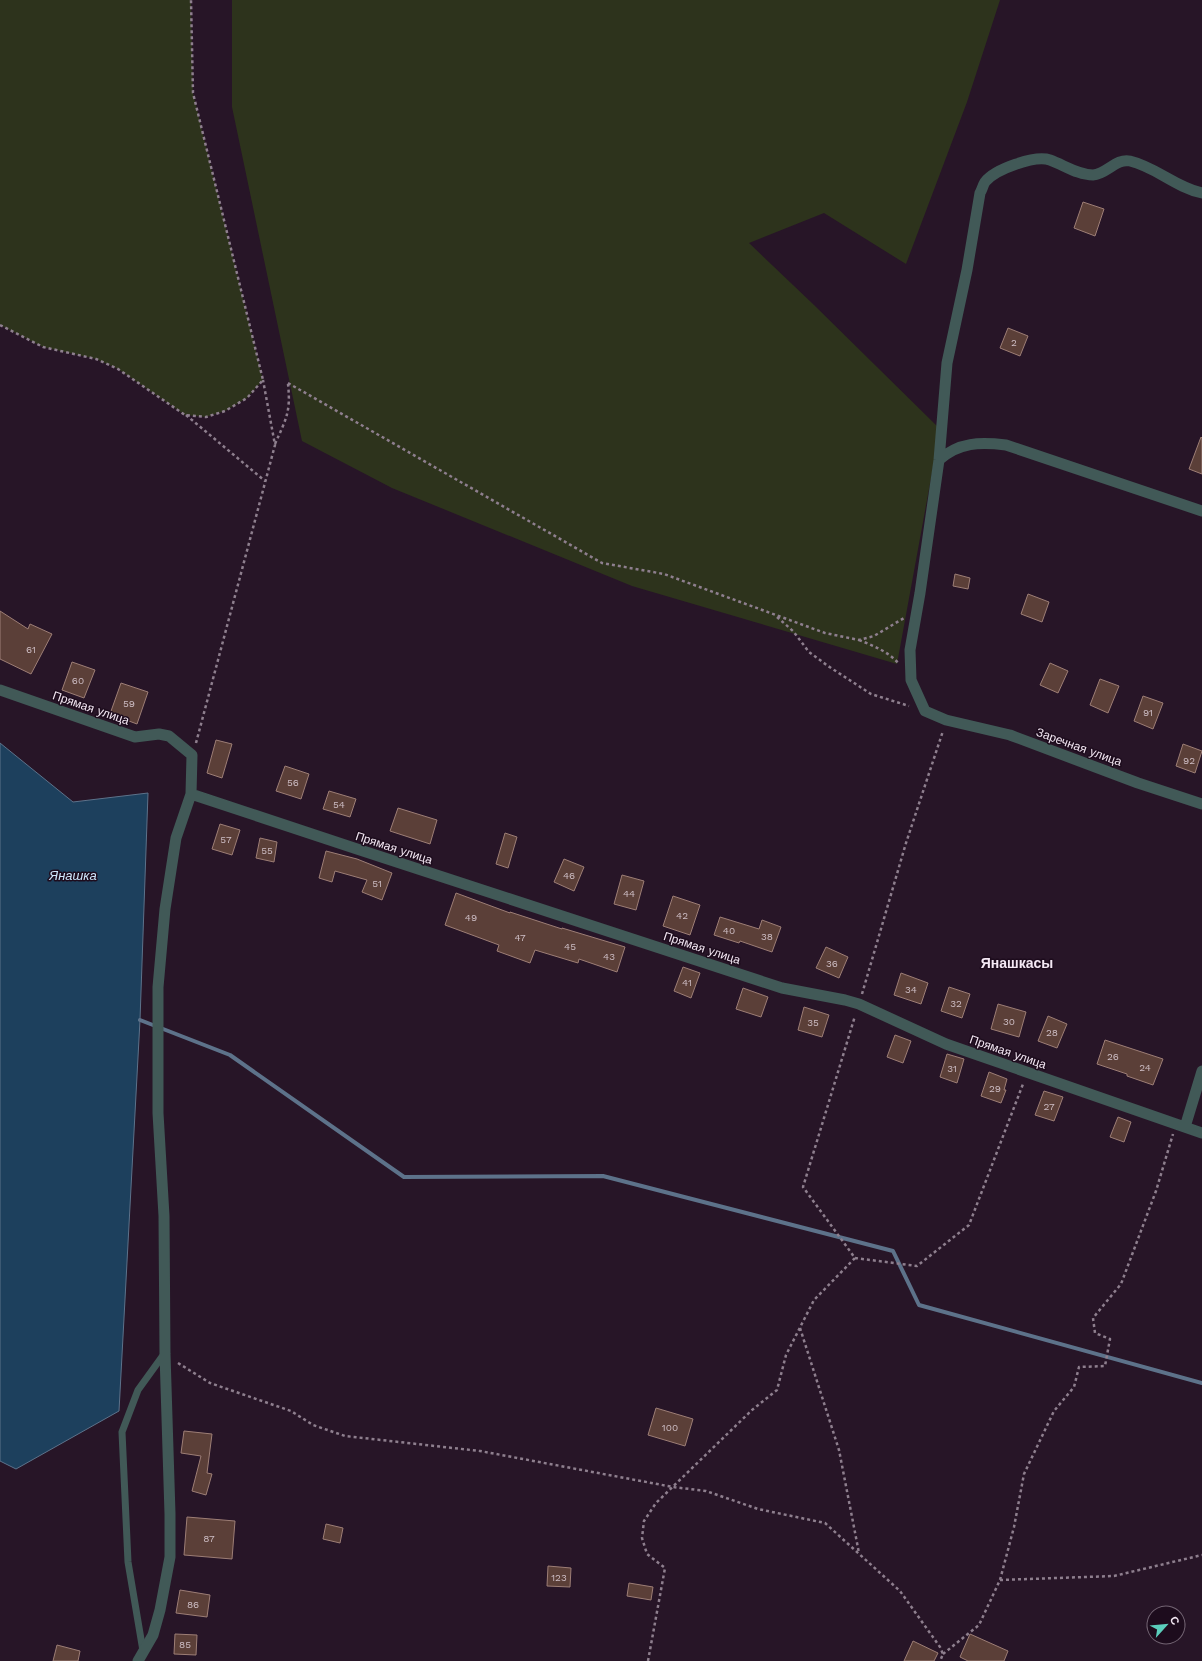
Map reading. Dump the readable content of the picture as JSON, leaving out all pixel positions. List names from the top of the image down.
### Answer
{
  "streets": {
    "street": ["Прямая улица", "Заречная улица"]
  },
  "districts": ["Янашкасы"],
  "water": ["Янашка"],
  "house_numbers": [
    "2",
    "61",
    "60",
    "59",
    "91",
    "92",
    "56",
    "54",
    "57",
    "55",
    "46",
    "51",
    "44",
    "42",
    "49",
    "40",
    "38",
    "47",
    "45",
    "43",
    "36",
    "41",
    "34",
    "32",
    "30",
    "35",
    "28",
    "26",
    "24",
    "31",
    "29",
    "27",
    "100",
    "87",
    "123",
    "86",
    "85"
  ],
  "north": "top right"
}
